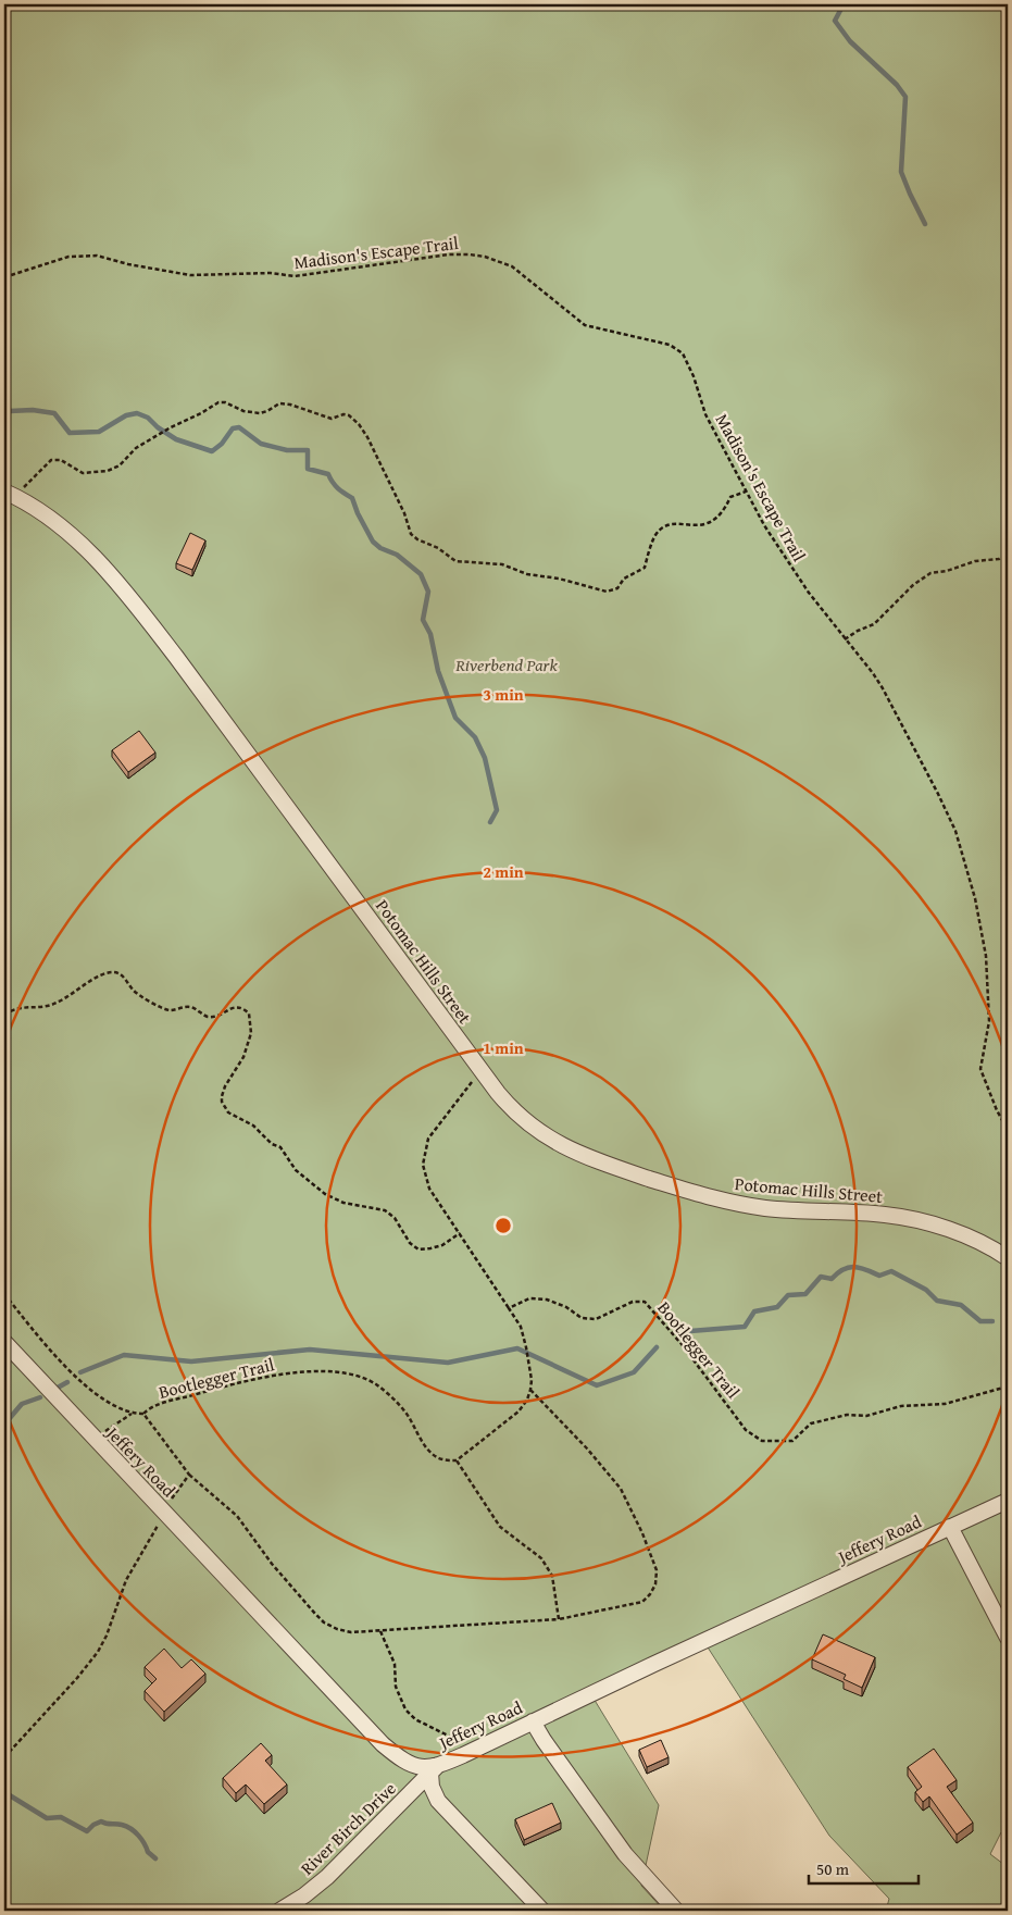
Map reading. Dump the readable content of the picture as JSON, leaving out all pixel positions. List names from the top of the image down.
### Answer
{
  "streets": {
    "street": ["Potomac Hills Street", "Jeffery Road", "River Birch Drive"],
    "path": ["Madison's Escape Trail", "Bootlegger Trail"]
  },
  "crossings": [
    ["Jeffery Road", "River Birch Drive"]
  ],
  "parks": ["Riverbend Park"],
  "scale_bar": "50 m",
  "rings": ["3 min", "2 min", "1 min"]
}
